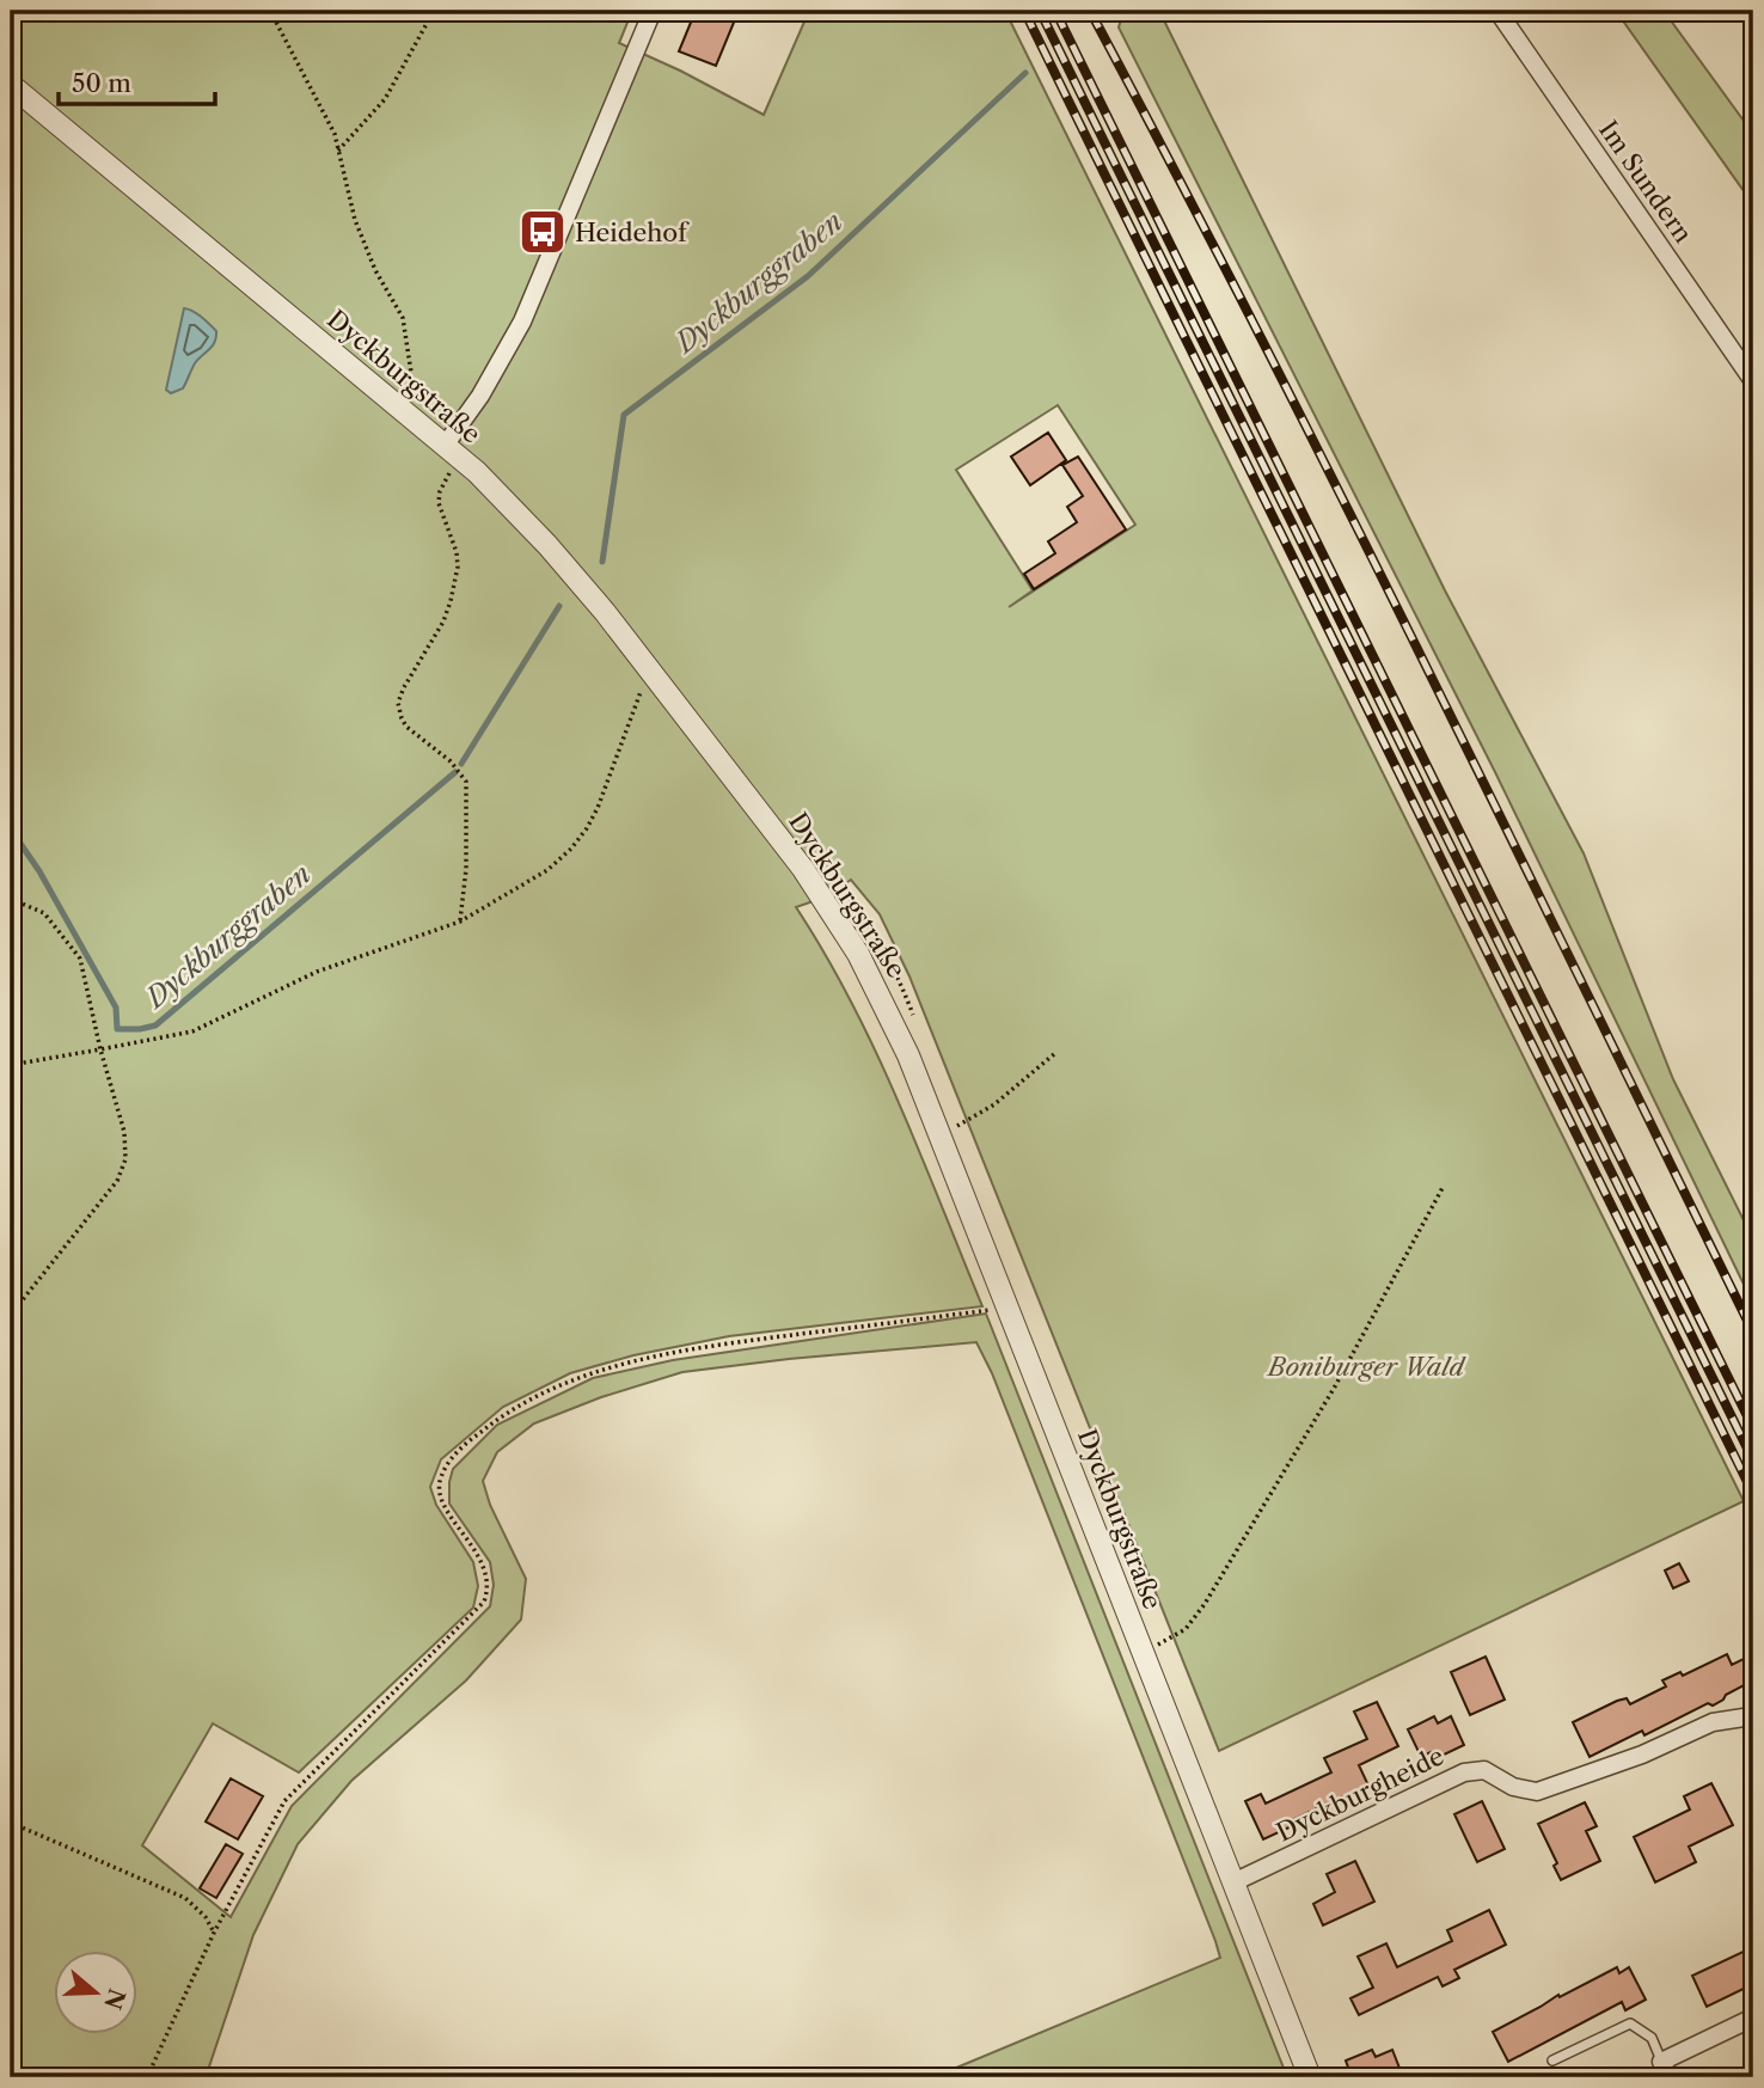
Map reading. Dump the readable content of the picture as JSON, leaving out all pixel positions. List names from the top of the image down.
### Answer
{
  "streets": {
    "street": ["Im Sundern", "Dyckburgstraße", "Dyckburgheide"]
  },
  "crossings": [
    ["Dyckburgstraße", "Dyckburgheide"]
  ],
  "water": ["Dyckburggraben"],
  "parks": ["Boniburger Wald"],
  "places": {
    "bus stop": ["Heidehof"]
  },
  "scale_bar": "50 m",
  "north": "right"
}
